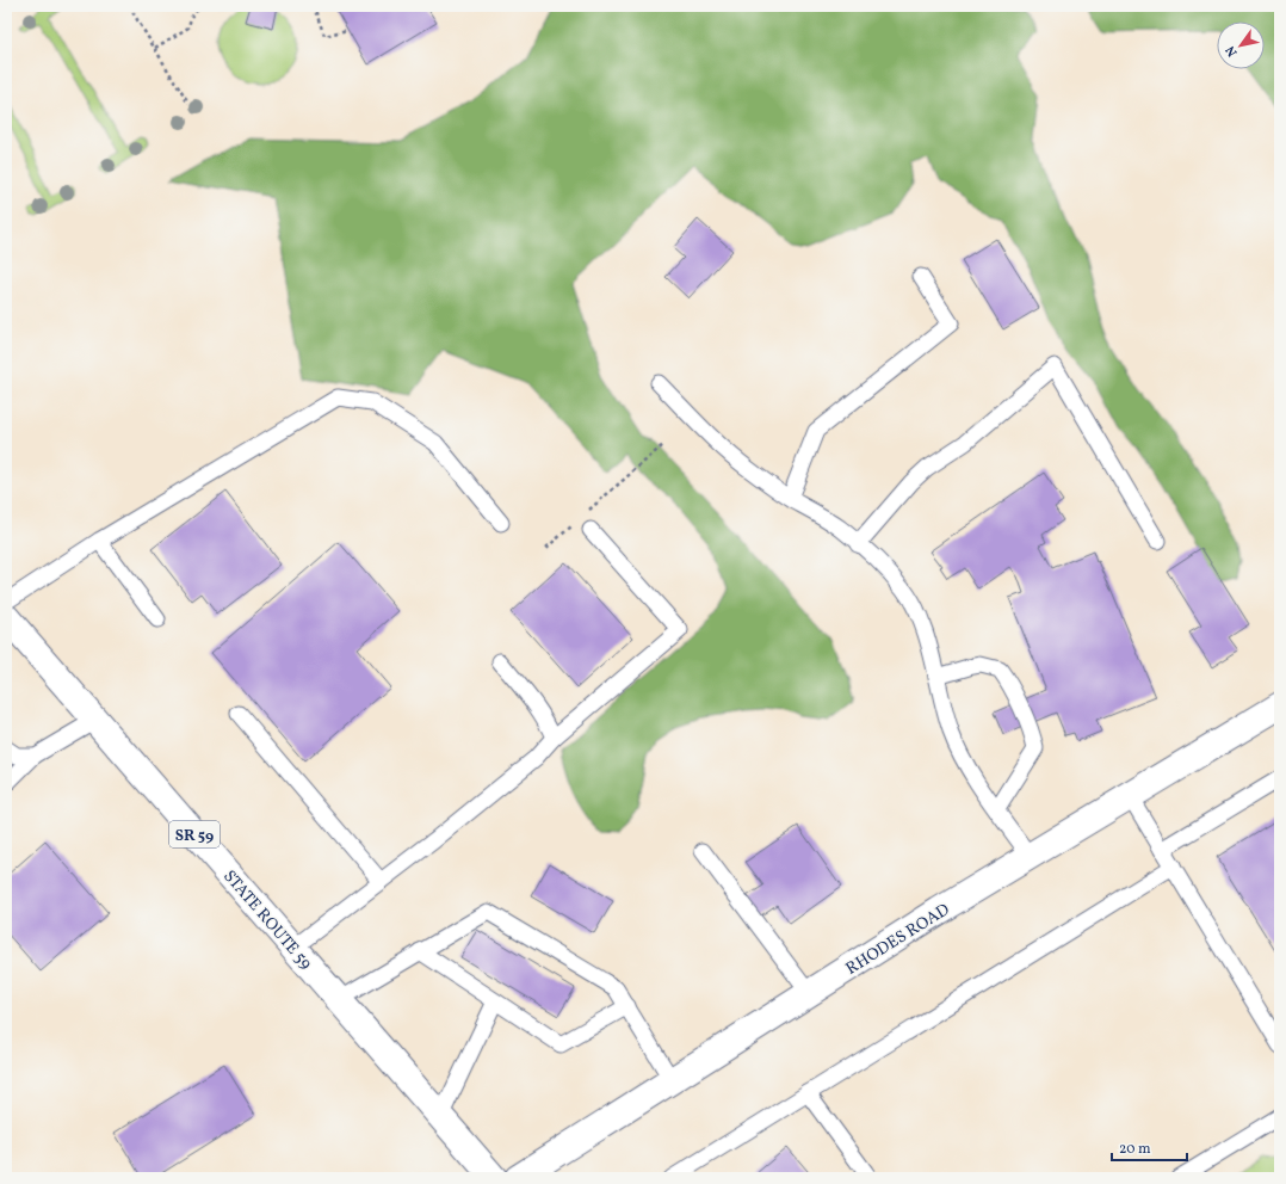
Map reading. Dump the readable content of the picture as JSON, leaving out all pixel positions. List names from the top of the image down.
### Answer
{
  "streets": {
    "street": ["SR 59", "STATE ROUTE 59", "RHODES ROAD"]
  },
  "scale_bar": "20 m",
  "north": "bottom left"
}
